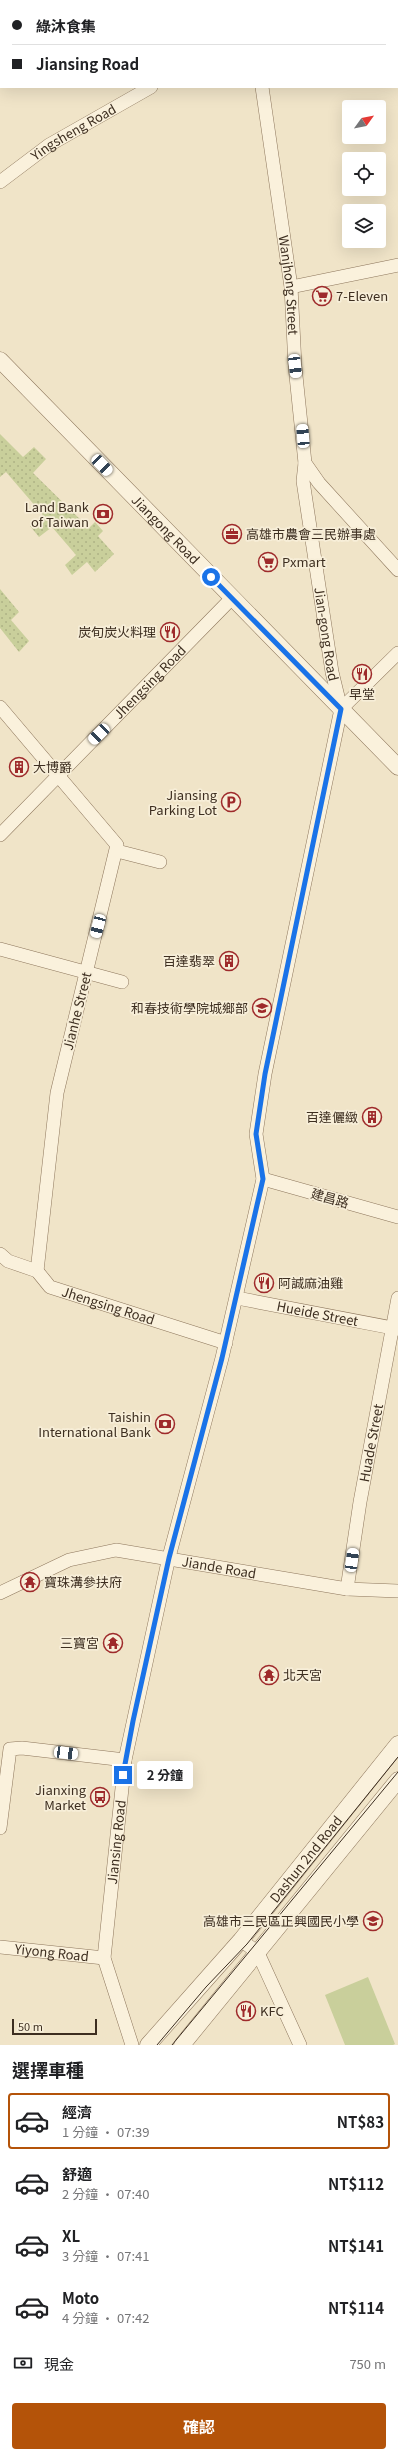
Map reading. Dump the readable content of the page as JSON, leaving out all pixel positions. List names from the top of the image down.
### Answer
{
  "streets": {
    "street": [
      "Yingsheng Road",
      "Wanjhong Street",
      "Jiangong Road",
      "Jian-gong Road",
      "Jhengsing Road",
      "Jianhe Street",
      "建昌路",
      "Hueide Street",
      "Huade Street",
      "Jiande Road",
      "Jiansing Road",
      "Dashun 2nd Road",
      "Yiyong Road"
    ]
  },
  "crossings": [
    ["Wanjhong Street", "Jian-gong Road"],
    ["Jiangong Road", "Jian-gong Road"],
    ["Jiangong Road", "Jhengsing Road"],
    ["Jiangong Road", "Jiansing Road"],
    ["Jian-gong Road", "Jiansing Road"],
    ["Jhengsing Road", "Jianhe Street"],
    ["Jhengsing Road", "Jiansing Road"],
    ["建昌路", "Jiansing Road"],
    ["Hueide Street", "Huade Street"],
    ["Hueide Street", "Jiansing Road"],
    ["Huade Street", "Jiande Road"],
    ["Jiande Road", "Jiansing Road"],
    ["Jiansing Road", "Yiyong Road"]
  ],
  "places": {
    "supermarket": ["7-Eleven", "Pxmart"],
    "bank": ["Land Bank of Taiwan", "Taishin International Bank"],
    "office": ["高雄市農會三民辦事處"],
    "restaurant": [
      "炭旬炭火料理",
      "早堂",
      "阿誠麻油雞",
      "KFC"
    ],
    "building": ["大博爵", "百達翡翠", "百達儷緻"],
    "parking": ["Jiansing Parking Lot"],
    "school or university": ["和春技術學院城鄉部", "高雄市三民區正興國民小學"],
    "temple": ["寶珠溝參扶府", "三寶宮", "北天宮"],
    "bus stop": ["Jianxing Market"]
  },
  "scale_bar": "50 m",
  "north": "top right",
  "page": {
    "banner": ["綠沐食集", "Jiansing Road"],
    "bubble": "2 分鐘",
    "scale": "50 m",
    "heading": "選擇車種",
    "list": [
      {
        "name": "經濟",
        "note": "1 分鐘 · 07:39",
        "value": "NT$83"
      },
      {
        "name": "舒適",
        "note": "2 分鐘 · 07:40",
        "value": "NT$112"
      },
      {
        "name": "XL",
        "note": "3 分鐘 · 07:41",
        "value": "NT$141"
      },
      {
        "name": "Moto",
        "note": "4 分鐘 · 07:42",
        "value": "NT$114"
      }
    ],
    "pay": ["現金", "750 m"],
    "buttons": "確認"
  }
}
